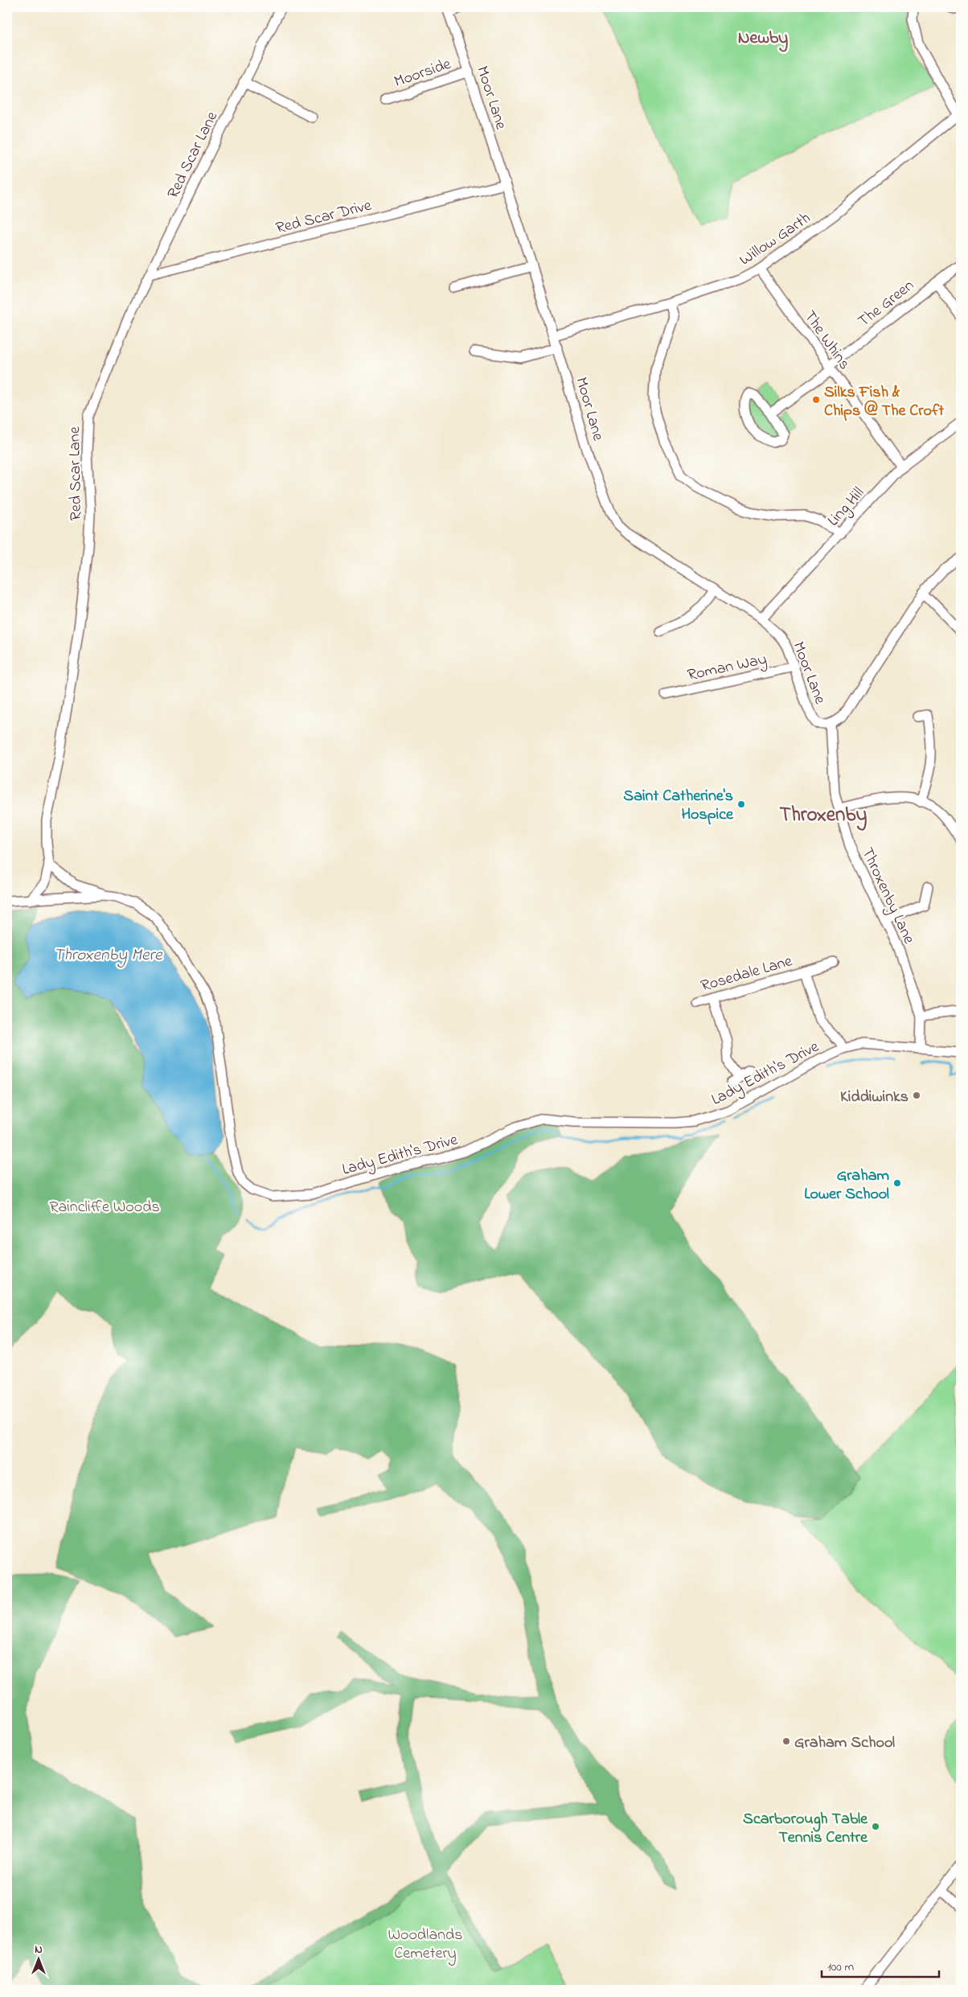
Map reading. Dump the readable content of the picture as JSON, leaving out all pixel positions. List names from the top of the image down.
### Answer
{
  "streets": {
    "street": [
      "Moorside",
      "Moor Lane",
      "Red Scar Lane",
      "Red Scar Drive",
      "Willow Garth",
      "The Green",
      "The Whins",
      "Ling Hill",
      "Roman Way",
      "Throxenby Lane",
      "Rosedale Lane",
      "Lady Edith's Drive"
    ]
  },
  "crossings": [
    ["Moorside", "Moor Lane"],
    ["Moor Lane", "Red Scar Drive"],
    ["Moor Lane", "Willow Garth"],
    ["Moor Lane", "Ling Hill"],
    ["Moor Lane", "Roman Way"],
    ["Moor Lane", "Throxenby Lane"],
    ["Red Scar Lane", "Red Scar Drive"],
    ["Red Scar Lane", "Lady Edith's Drive"],
    ["Willow Garth", "The Whins"],
    ["The Green", "The Whins"],
    ["The Whins", "Ling Hill"],
    ["Throxenby Lane", "Lady Edith's Drive"],
    ["Rosedale Lane", "Lady Edith's Drive"]
  ],
  "districts": ["Newby", "Throxenby"],
  "water": ["Throxenby Mere"],
  "parks": ["Raincliffe Woods", "Woodlands Cemetery"],
  "places": [
    "Silks Fish & Chips @ The Croft",
    "Saint Catherine's Hospice",
    "Kiddiwinks",
    "Graham Lower School",
    "Graham School",
    "Scarborough Table Tennis Centre"
  ],
  "scale_bar": "100 m",
  "north": "top"
}
